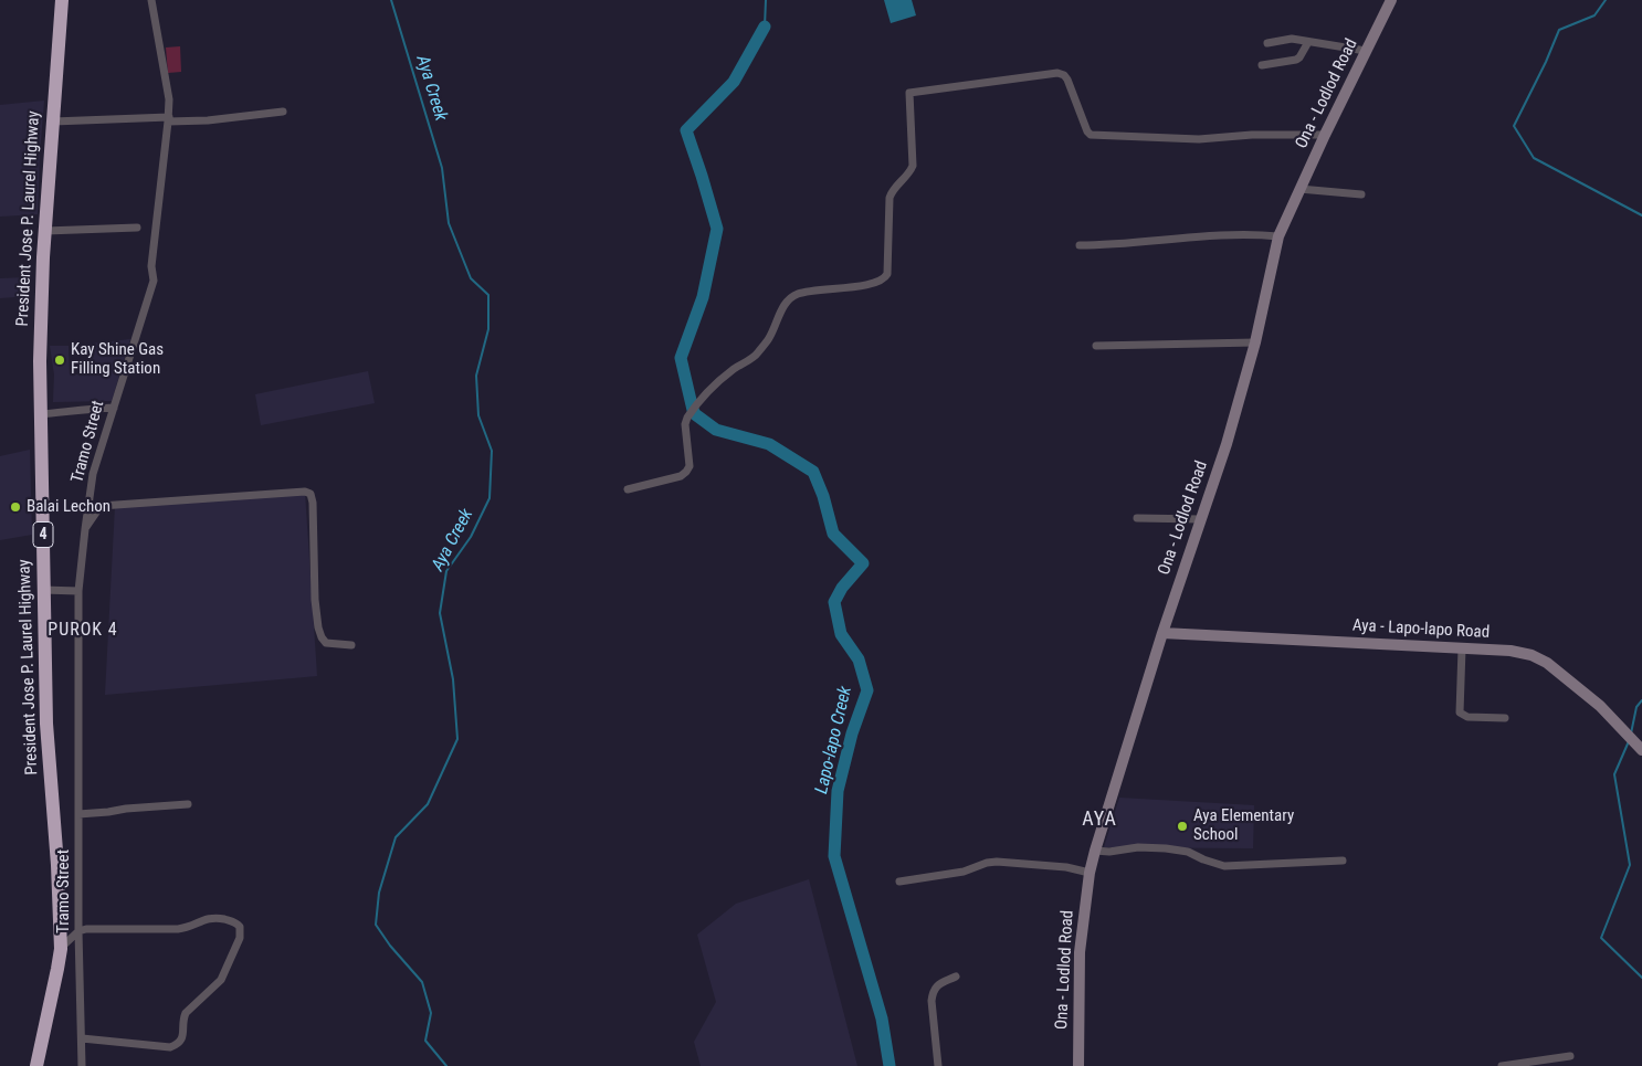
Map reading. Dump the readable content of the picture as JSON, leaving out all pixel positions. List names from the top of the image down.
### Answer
{
  "streets": {
    "highway": ["President Jose P. Laurel Highway", "4"],
    "main road": ["Ona - Lodlod Road", "Aya - Lapo-lapo Road"],
    "street": ["Tramo Street"]
  },
  "crossings": [
    ["Ona - Lodlod Road", "Aya - Lapo-lapo Road"]
  ],
  "districts": ["PUROK 4", "AYA"],
  "water": ["Aya Creek", "Lapo-lapo Creek"],
  "places": ["Kay Shine Gas Filling Station", "Balai Lechon", "Aya Elementary School"]
}
